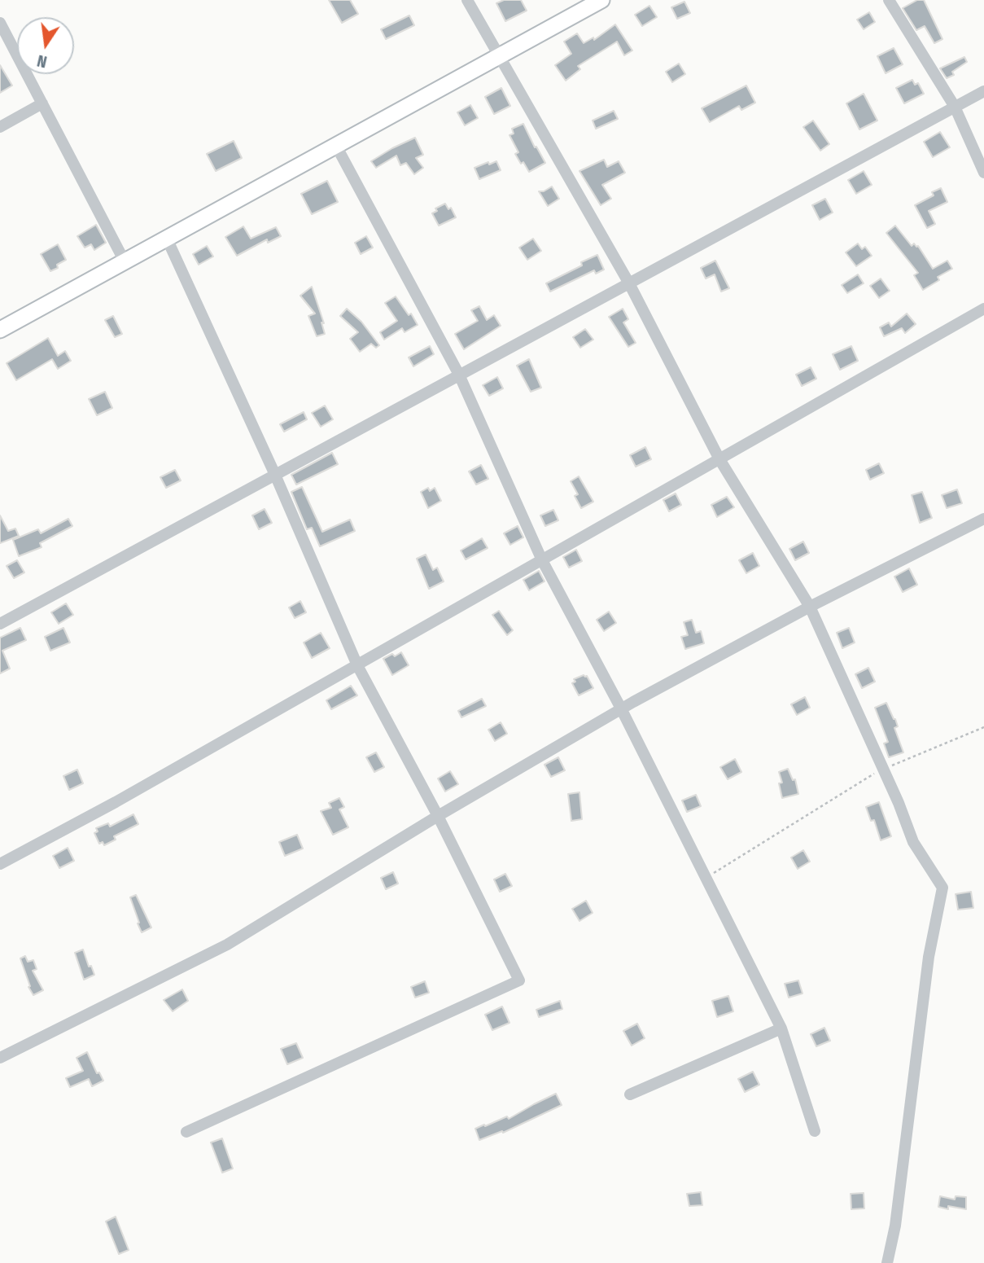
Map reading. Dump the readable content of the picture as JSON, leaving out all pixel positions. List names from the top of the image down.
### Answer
{
  "north": "bottom"
}
